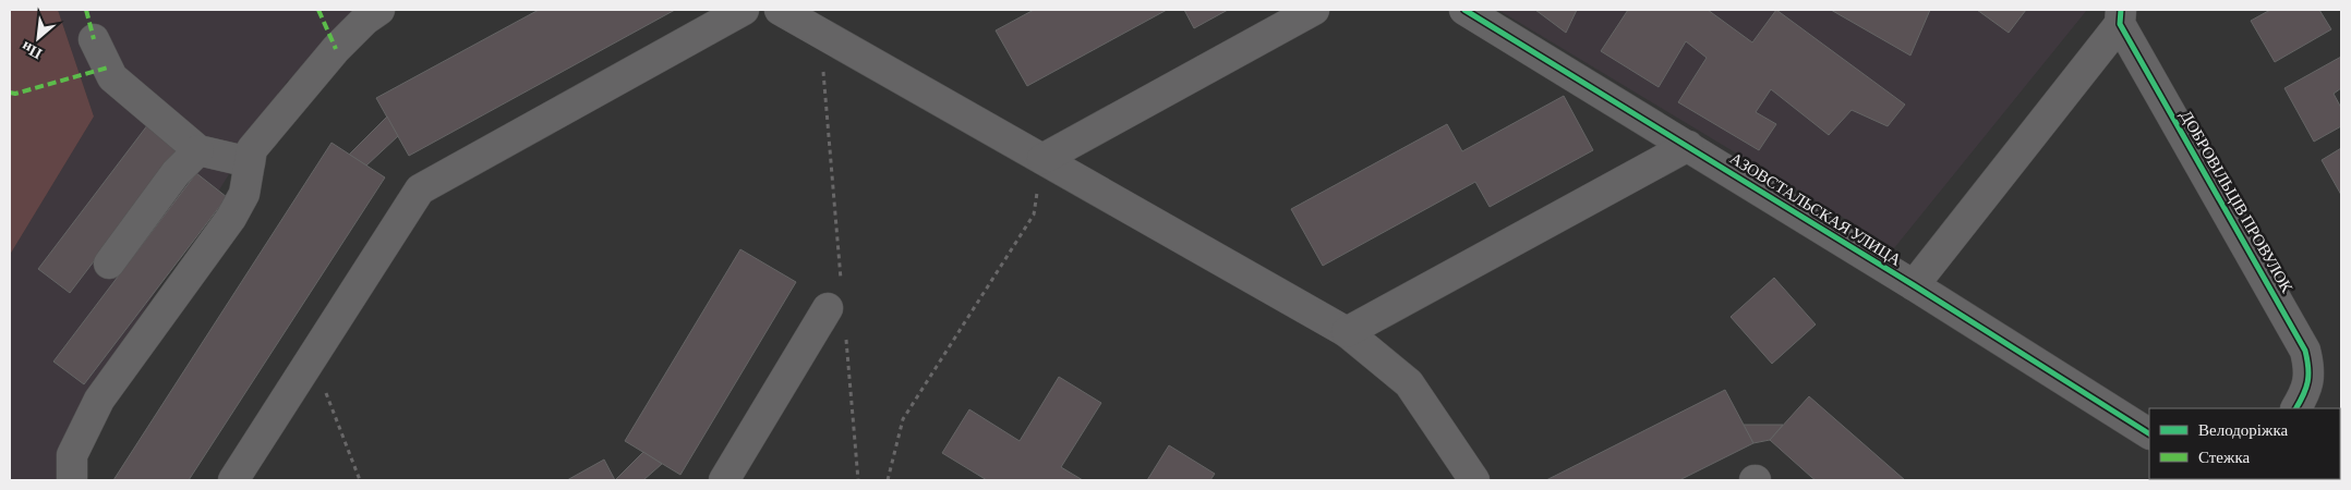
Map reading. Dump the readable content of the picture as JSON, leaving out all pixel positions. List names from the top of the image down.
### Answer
{
  "streets": {
    "street": ["ДОБРОВІЛЬЦІВ ПРОВУЛОК", "АЗОВСТАЛЬСКАЯ УЛИЦА"]
  },
  "legend": ["Велодоріжка", "Стежка"],
  "north": "bottom left"
}
